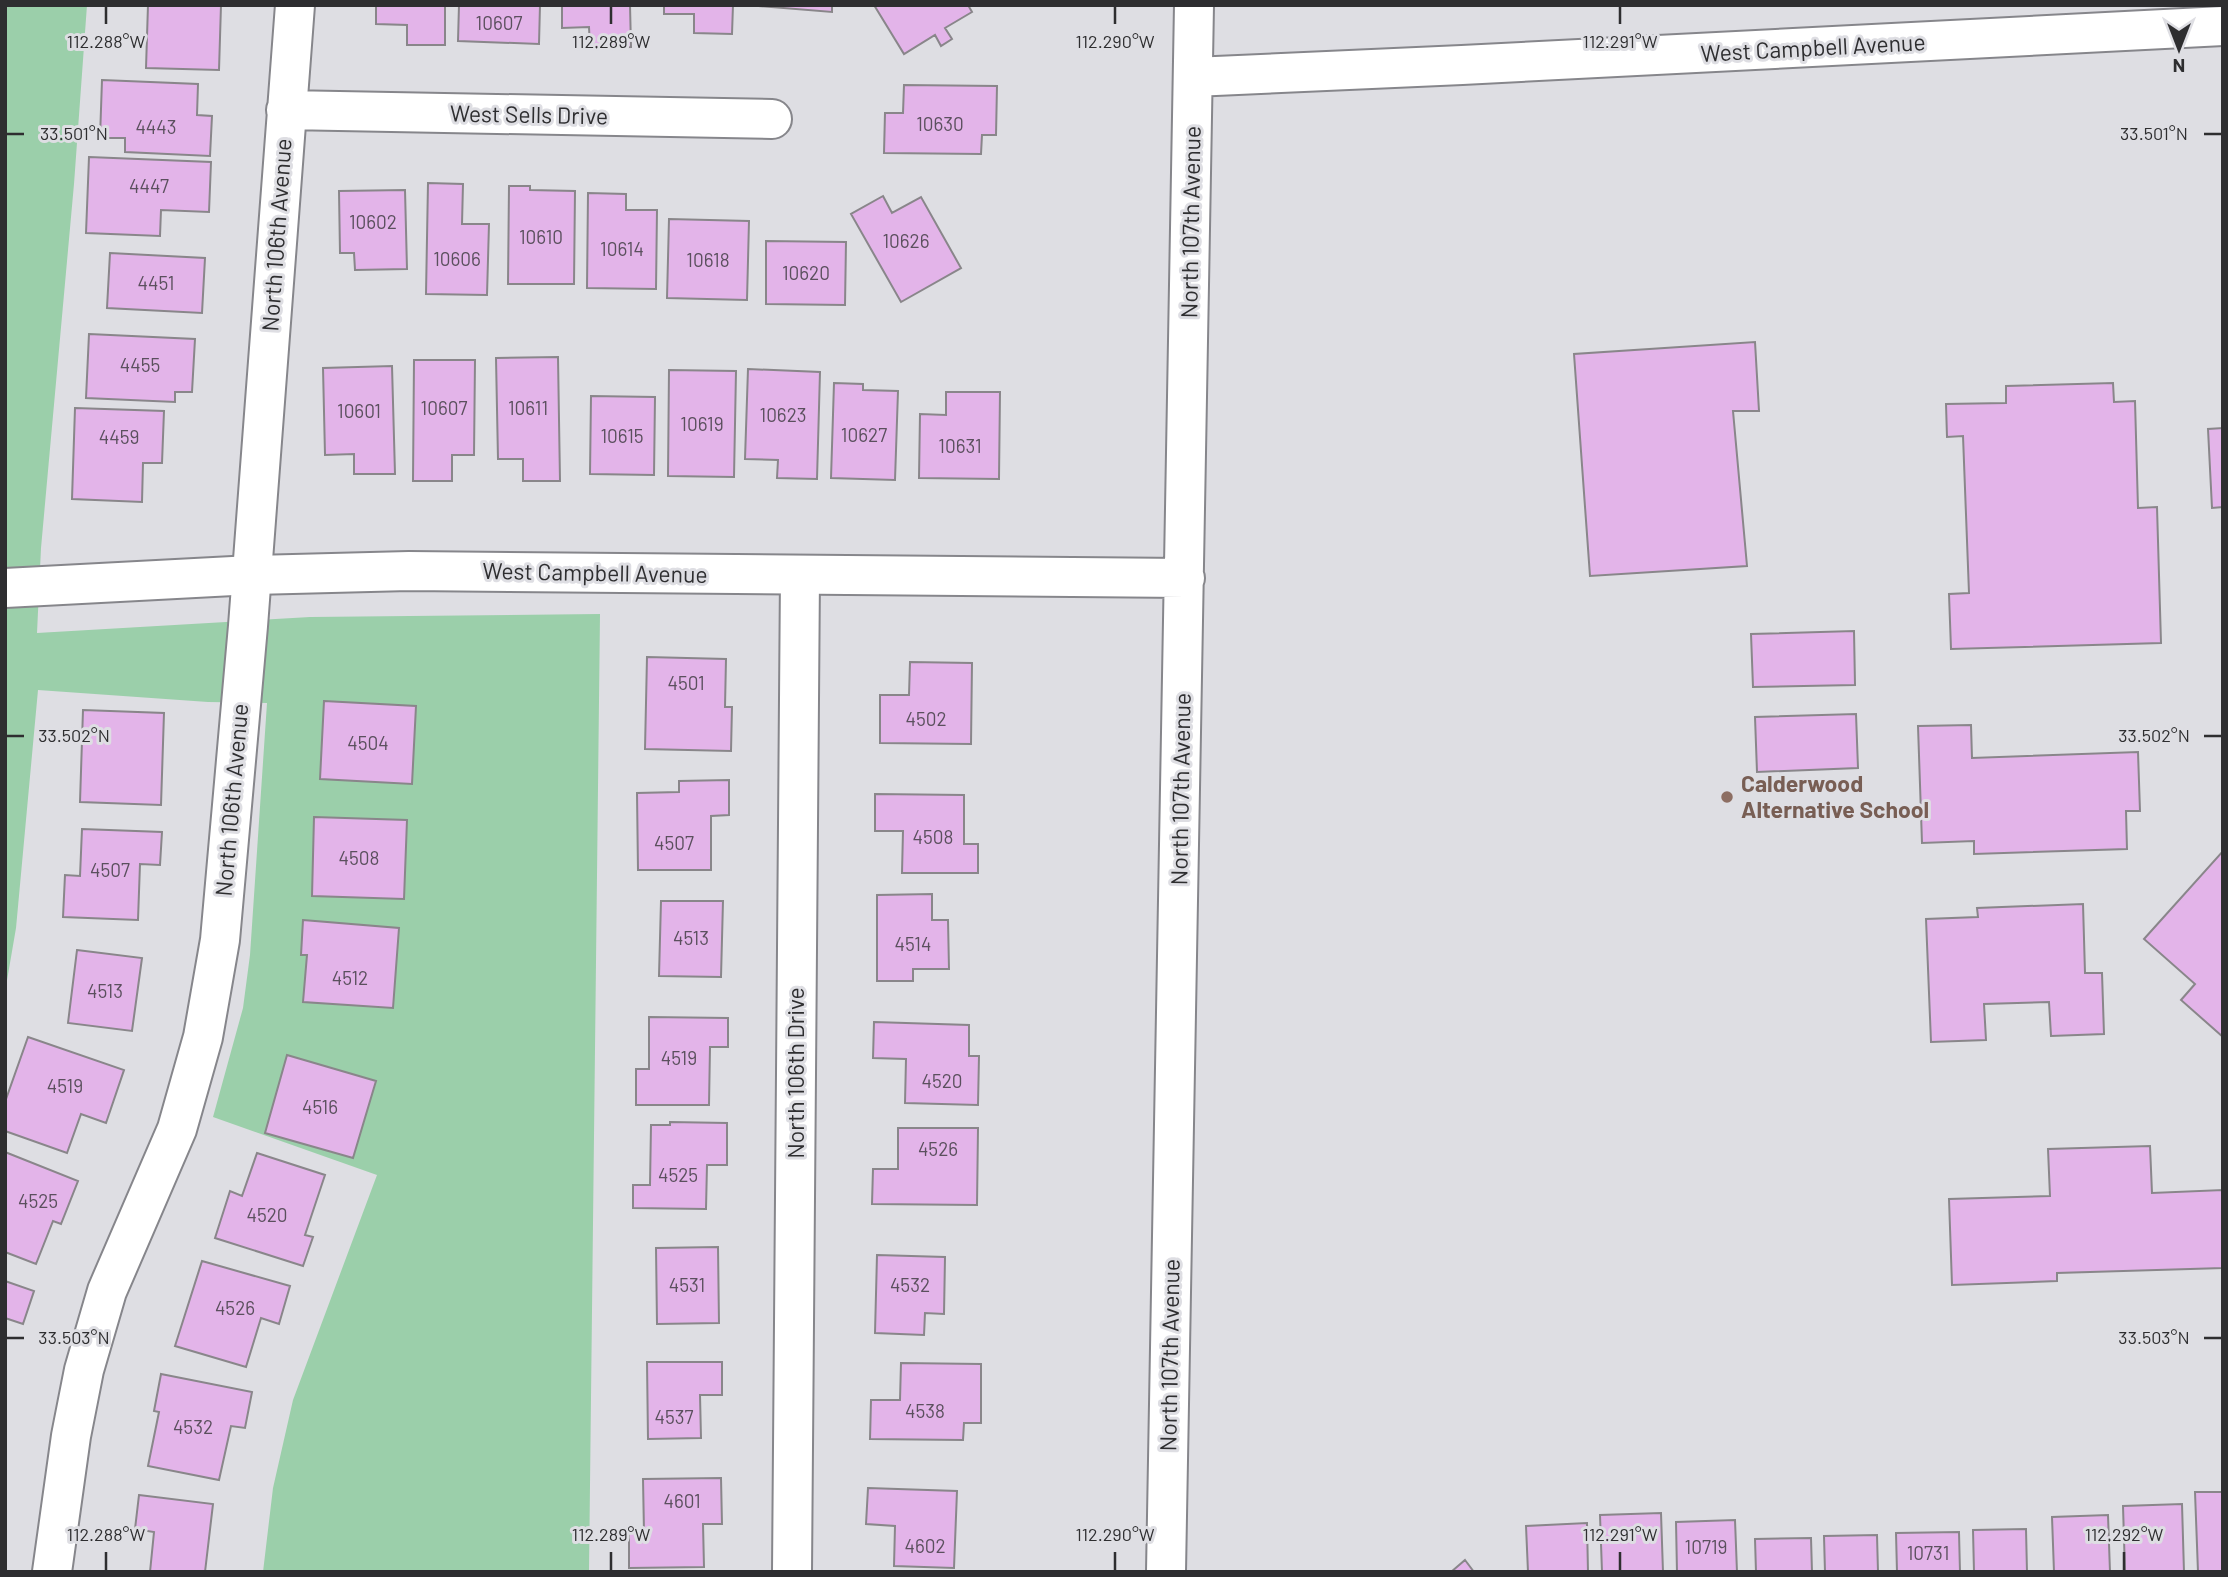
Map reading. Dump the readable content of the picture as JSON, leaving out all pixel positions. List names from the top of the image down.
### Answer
{
  "streets": {
    "street": [
      "West Campbell Avenue",
      "West Sells Drive",
      "North 107th Avenue",
      "North 106th Avenue",
      "North 106th Drive"
    ]
  },
  "crossings": [
    ["West Campbell Avenue", "North 107th Avenue"],
    ["West Campbell Avenue", "North 106th Avenue"],
    ["West Campbell Avenue", "North 106th Drive"],
    ["West Sells Drive", "North 106th Avenue"]
  ],
  "places": ["Calderwood Alternative School"],
  "house_numbers": [
    "10607",
    "10630",
    "4443",
    "4447",
    "10602",
    "10610",
    "10626",
    "10614",
    "10606",
    "10618",
    "10620",
    "4451",
    "4455",
    "10607",
    "10611",
    "10601",
    "10623",
    "10619",
    "10627",
    "10615",
    "4459",
    "10631",
    "4501",
    "4502",
    "4504",
    "4508",
    "4507",
    "4508",
    "4507",
    "4513",
    "4514",
    "4512",
    "4513",
    "4519",
    "4520",
    "4519",
    "4516",
    "4526",
    "4525",
    "4525",
    "4520",
    "4531",
    "4532",
    "4526",
    "4538",
    "4537",
    "4532",
    "4601",
    "4602",
    "10719",
    "10731"
  ],
  "north": "bottom",
  "coordinates": [
    "112.288°W",
    "112.289°W",
    "112.290°W",
    "112.291°W",
    "33.501°N",
    "33.502°N",
    "33.503°N",
    "112.292°W"
  ]
}
